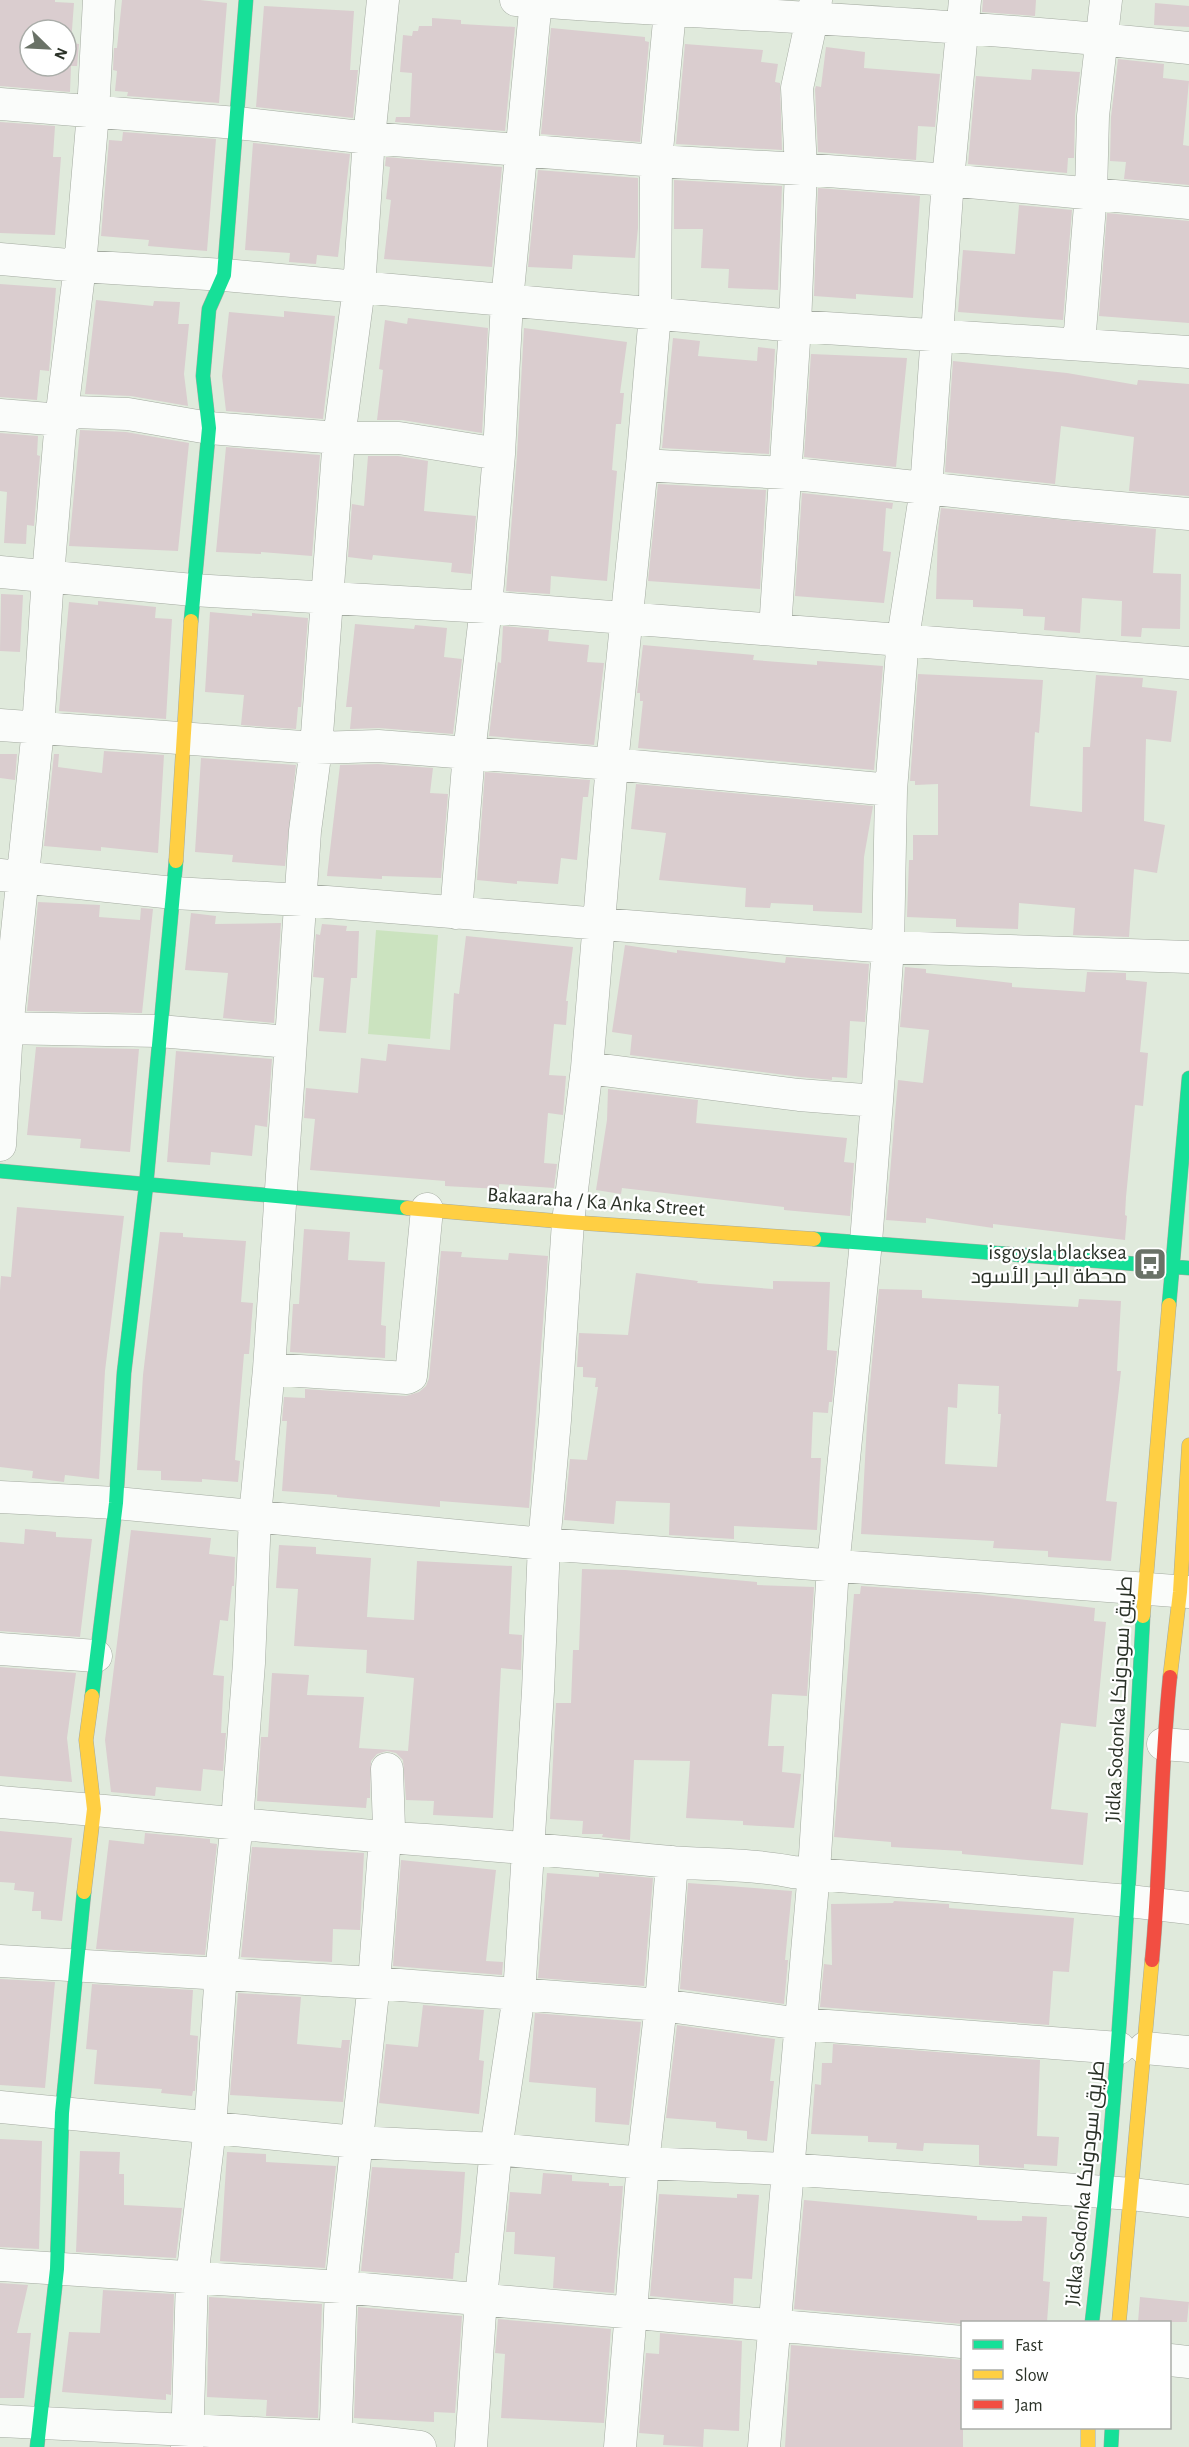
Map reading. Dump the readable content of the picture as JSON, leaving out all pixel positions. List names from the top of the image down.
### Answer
{
  "streets": {
    "street": ["Bakaaraha / Ka Anka Street", "Jidka Sodonka طريق سودونكا"]
  },
  "crossings": [
    ["Bakaaraha / Ka Anka Street", "Jidka Sodonka طريق سودونكا"]
  ],
  "places": {
    "bus stop": ["isgoysla blacksea محطة البحر الأسود"]
  },
  "legend": ["Fast", "Slow", "Jam"],
  "north": "bottom right"
}
